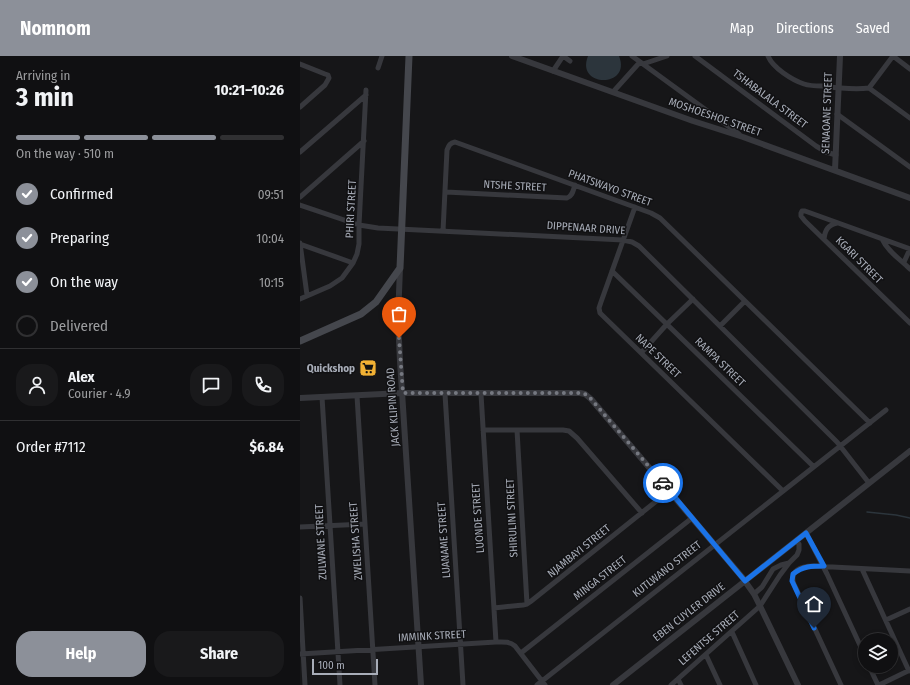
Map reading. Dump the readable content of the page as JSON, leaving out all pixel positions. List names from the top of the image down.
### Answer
{
  "streets": {
    "main road": ["JACK KLIPIN ROAD"],
    "street": [
      "TSHABALALA STREET",
      "SENAOANE STREET",
      "MOSHOESHOE STREET",
      "NTSHE STREET",
      "PHATSWAYO STREET",
      "PHIRI STREET",
      "DIPPENAAR DRIVE",
      "KGARI STREET",
      "NAPE STREET",
      "RAMPA STREET",
      "LUONDE STREET",
      "SHIRULINI STREET",
      "LUANAME STREET",
      "ZWELISHA STREET",
      "ZULWANE STREET",
      "NJAMBAYI STREET",
      "KUTLWANO STREET",
      "MINGA STREET",
      "EBEN CUYLER DRIVE",
      "IMMINK STREET",
      "LEFENTSE STREET"
    ]
  },
  "crossings": [
    ["TSHABALALA STREET", "SENAOANE STREET"],
    ["SENAOANE STREET", "MOSHOESHOE STREET"],
    ["NTSHE STREET", "PHATSWAYO STREET"],
    ["PHATSWAYO STREET", "DIPPENAAR DRIVE"],
    ["PHATSWAYO STREET", "NAPE STREET"],
    ["PHATSWAYO STREET", "KUTLWANO STREET"],
    ["PHIRI STREET", "DIPPENAAR DRIVE"],
    ["DIPPENAAR DRIVE", "NAPE STREET"],
    ["DIPPENAAR DRIVE", "JACK KLIPIN ROAD"],
    ["DIPPENAAR DRIVE", "KUTLWANO STREET"],
    ["DIPPENAAR DRIVE", "EBEN CUYLER DRIVE"],
    ["NAPE STREET", "RAMPA STREET"],
    ["NAPE STREET", "KUTLWANO STREET"],
    ["RAMPA STREET", "KUTLWANO STREET"],
    ["JACK KLIPIN ROAD", "IMMINK STREET"],
    ["LUONDE STREET", "IMMINK STREET"],
    ["SHIRULINI STREET", "NJAMBAYI STREET"],
    ["LUANAME STREET", "IMMINK STREET"],
    ["ZWELISHA STREET", "IMMINK STREET"],
    ["ZULWANE STREET", "IMMINK STREET"],
    ["KUTLWANO STREET", "IMMINK STREET"],
    ["MINGA STREET", "IMMINK STREET"],
    ["EBEN CUYLER DRIVE", "LEFENTSE STREET"]
  ],
  "places": {
    "supermarket": ["Quickshop"]
  },
  "scale_bar": "100 m",
  "page": {
    "header": "Nomnom",
    "nav": ["Map", "Directions", "Saved"],
    "heading": ["3 min", "Arriving in", "10:21–10:26"],
    "panel": [
      "Alex",
      "Courier · 4.9",
      "Order #7112",
      "$6.84"
    ],
    "bar": "On the way · 510 m",
    "list": [
      ["Confirmed", "09:51"],
      ["Preparing", "10:04"],
      ["On the way", "10:15"],
      "Delivered"
    ],
    "buttons": ["Help", "Share"],
    "scale": "100 m"
  }
}
